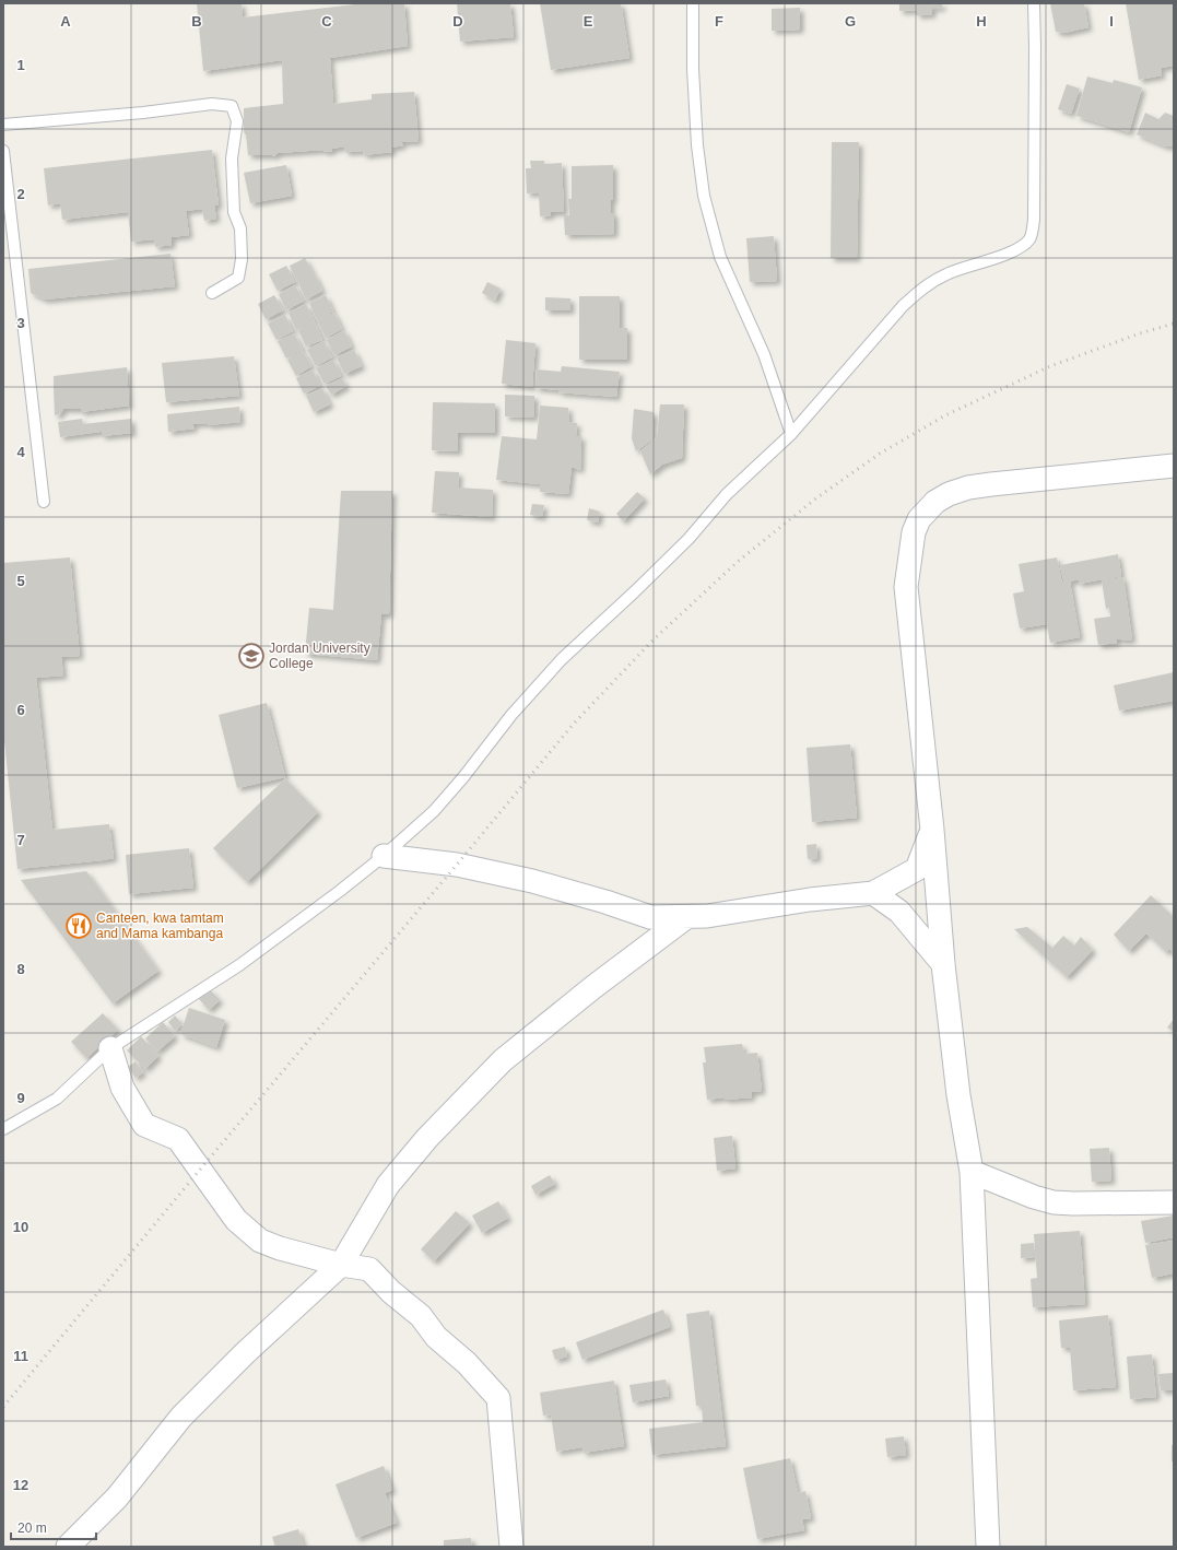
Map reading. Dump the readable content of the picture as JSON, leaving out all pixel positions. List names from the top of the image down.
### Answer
{
  "places": {
    "school or university": ["Jordan University College"],
    "restaurant": ["Canteen, kwa tamtam and Mama kambanga"]
  },
  "scale_bar": "20 m",
  "grid": {
    "columns": [
      "A",
      "B",
      "C",
      "D",
      "E",
      "F",
      "G",
      "H",
      "I"
    ],
    "rows": [
      "1",
      "2",
      "3",
      "4",
      "5",
      "6",
      "7",
      "8",
      "9",
      "10",
      "11",
      "12"
    ]
  }
}
